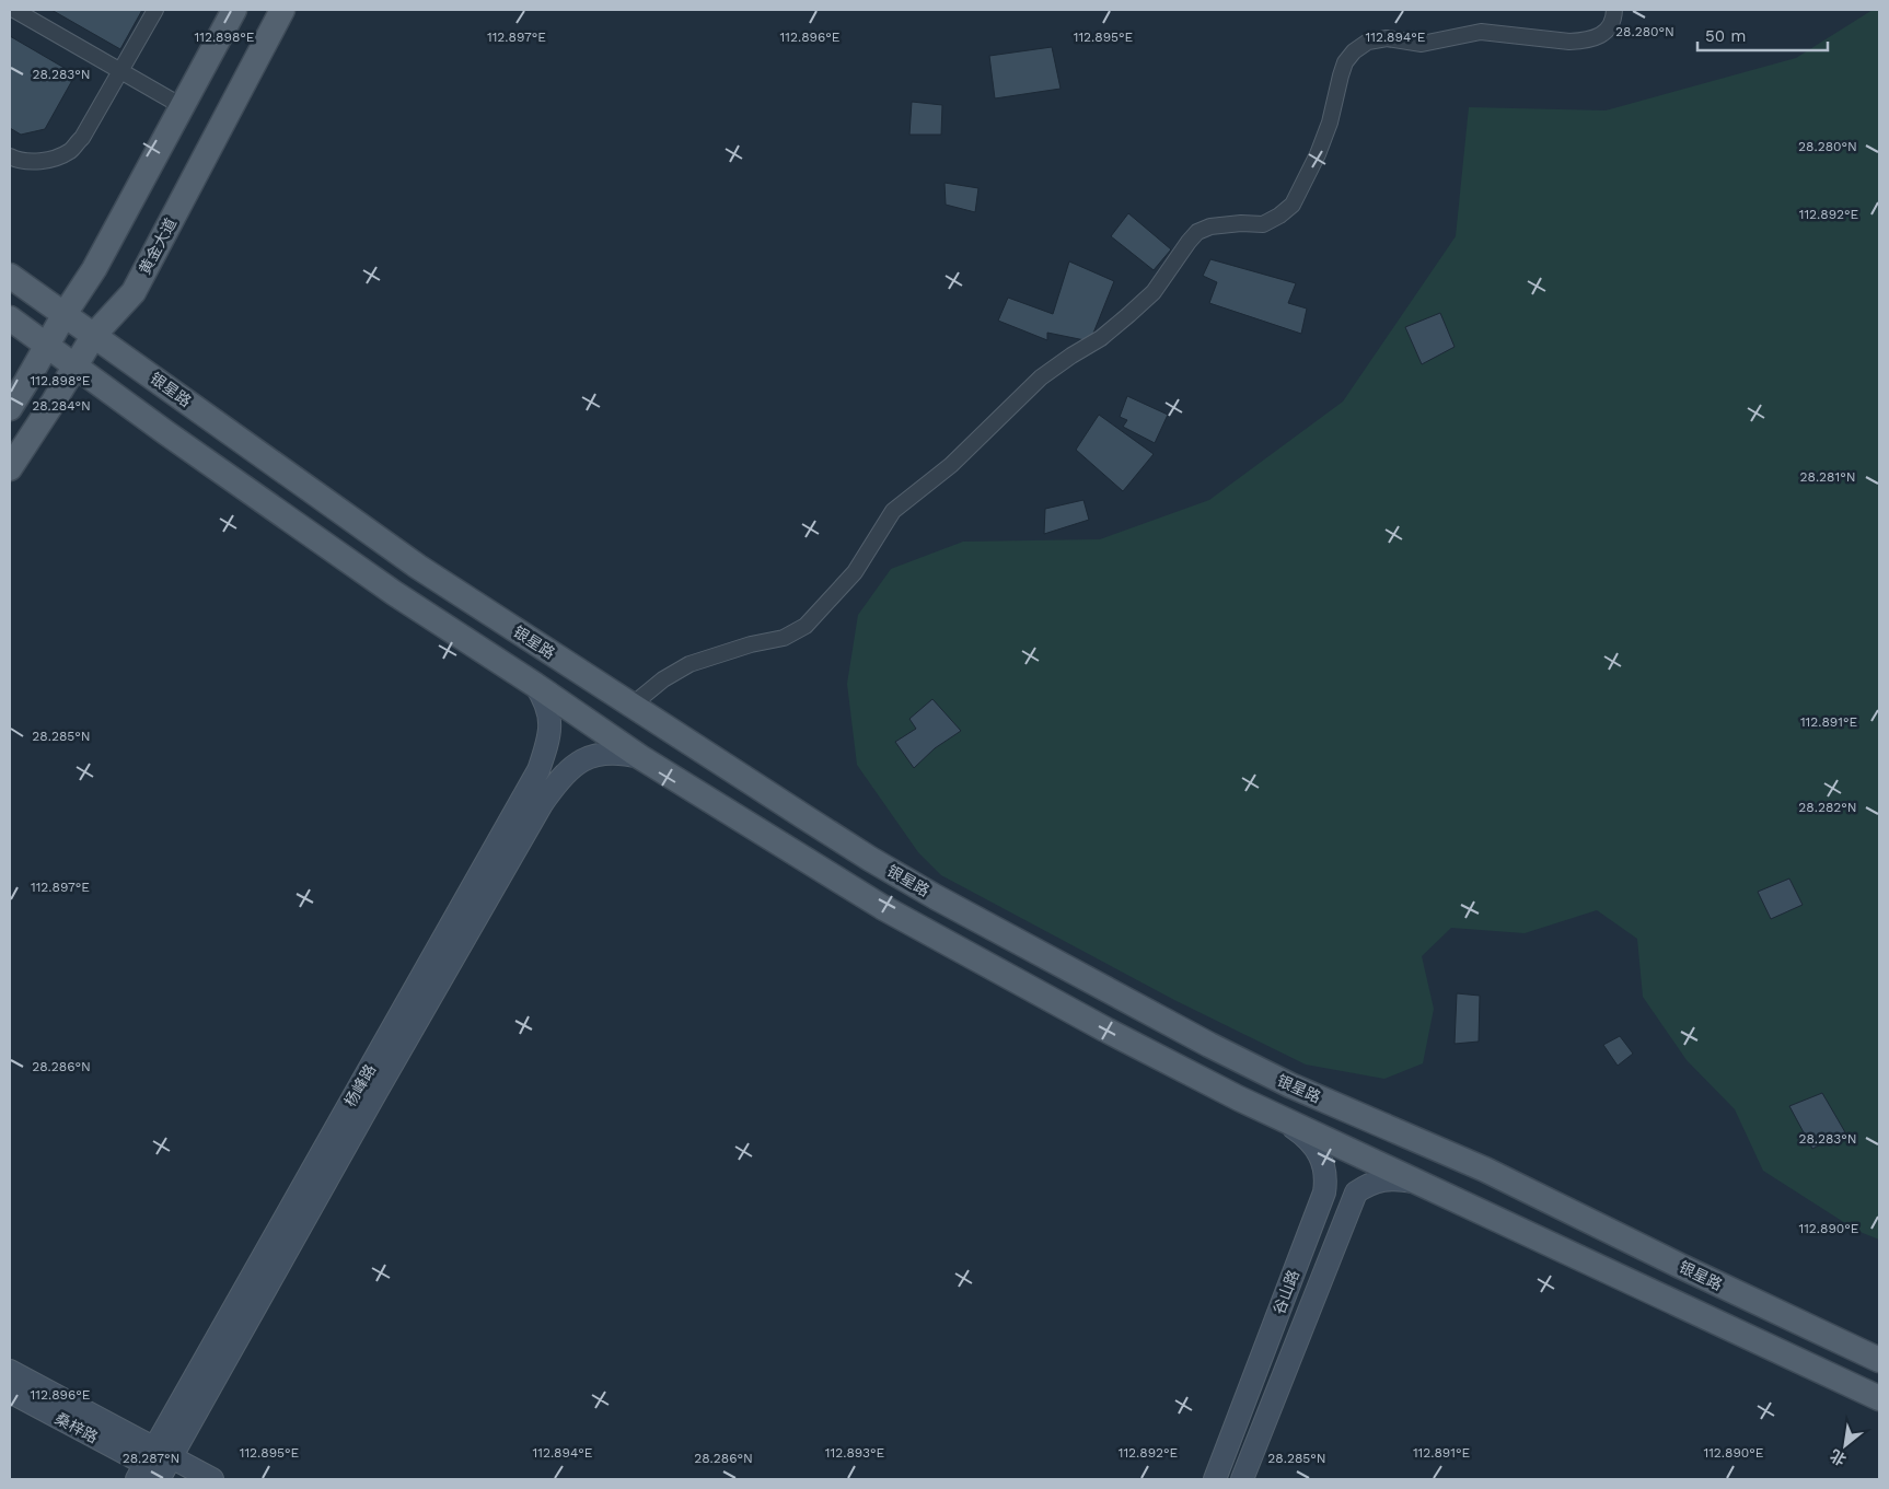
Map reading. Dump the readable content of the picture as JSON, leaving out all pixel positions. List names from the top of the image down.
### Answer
{
  "streets": {
    "main road": [
      "黄金大道",
      "银星路",
      "杨峰路",
      "谷山路",
      "桑梓路"
    ]
  },
  "crossings": [
    ["黄金大道", "银星路"],
    ["杨峰路", "桑梓路"]
  ],
  "scale_bar": "50 m",
  "north": "bottom left",
  "coordinates": [
    "28.280°N",
    "112.898°E",
    "112.897°E",
    "112.896°E",
    "112.895°E",
    "112.894°E",
    "28.283°N",
    "112.892°E",
    "28.284°N",
    "28.281°N",
    "112.891°E",
    "28.285°N",
    "28.282°N",
    "28.286°N",
    "112.890°E",
    "112.893°E",
    "28.287°N"
  ]
}
